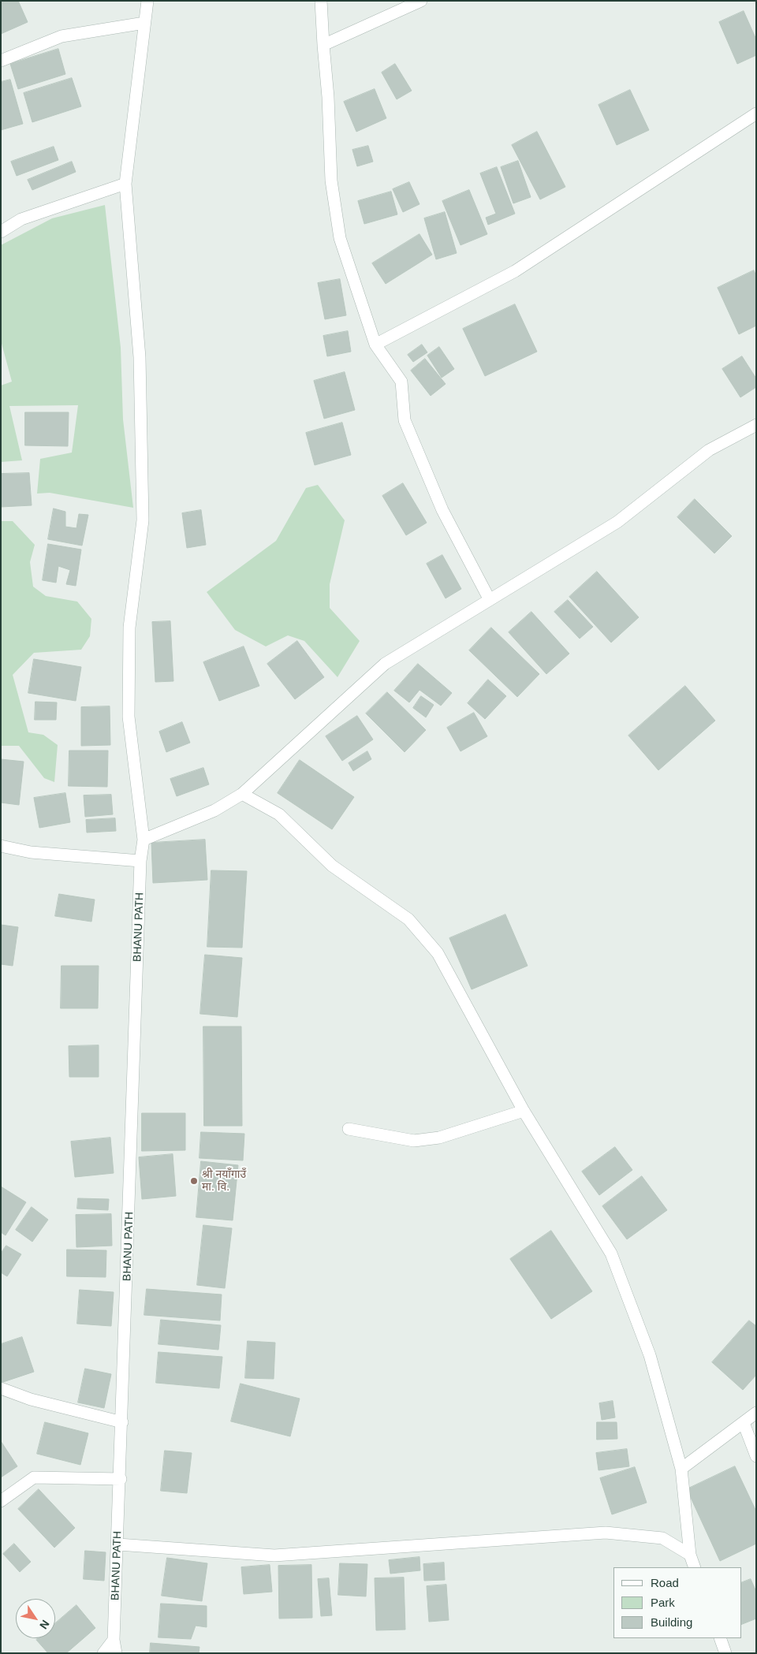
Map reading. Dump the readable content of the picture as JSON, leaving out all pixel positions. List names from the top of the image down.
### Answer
{
  "streets": {
    "street": ["BHANU PATH"]
  },
  "places": ["श्री नयाँगाउँ मा. वि."],
  "legend": ["Road", "Park", "Building"],
  "north": "bottom right"
}
